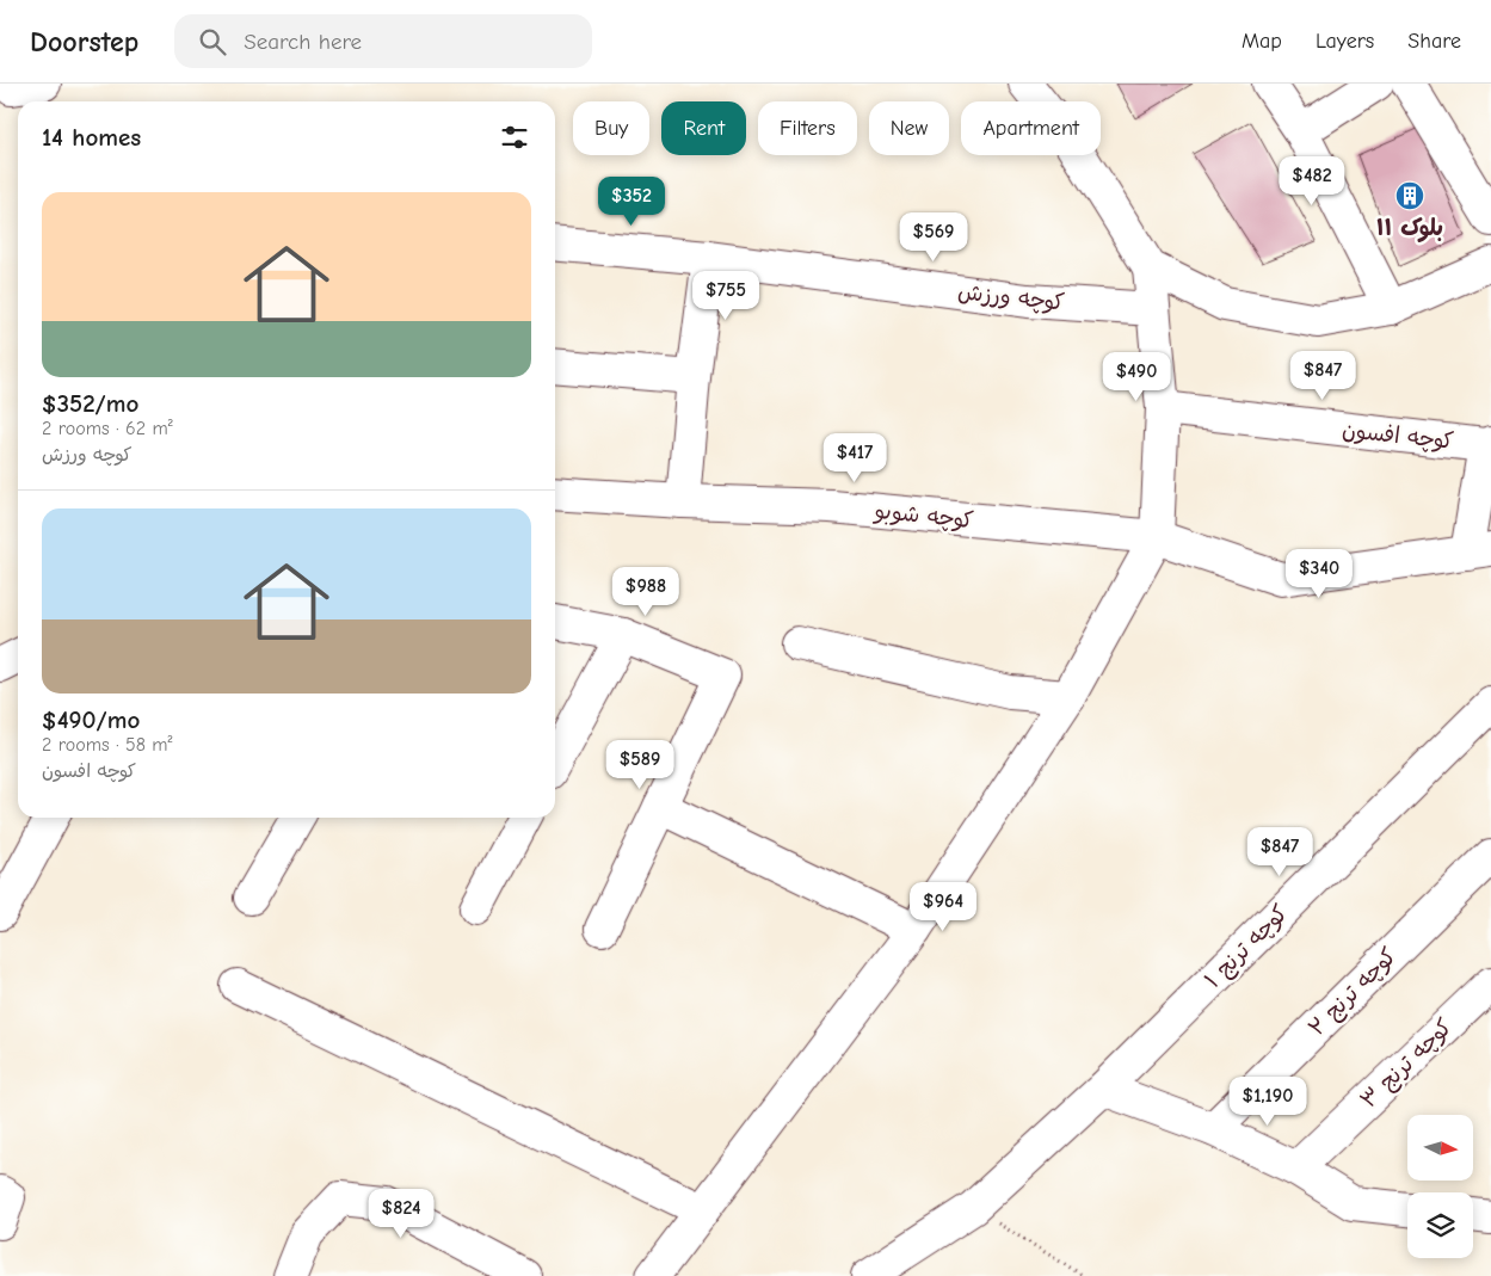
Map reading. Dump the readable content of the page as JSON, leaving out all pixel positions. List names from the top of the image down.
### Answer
{
  "streets": {
    "street": [
      "کوچه ورزش",
      "کوچه افسون",
      "کوچه شوبو",
      "کوچه ترنج ۱",
      "کوچه ترنج ۲",
      "کوچه ترنج ۳"
    ]
  },
  "places": {
    "building": ["بلوک ۱۱"]
  },
  "north": "right",
  "page": {
    "header": "Doorstep",
    "search": "Search here",
    "nav": ["Map", "Layers", "Share"],
    "chip": [
      "Buy",
      "Rent",
      "Filters",
      "New",
      "Apartment"
    ],
    "heading": "14 homes",
    "price": [
      "$482",
      "$352",
      "$569",
      "$755",
      "$847",
      "$490",
      "$417",
      "$340",
      "$988",
      "$589",
      "$847",
      "$964",
      "$1,190",
      "$824"
    ],
    "list": [
      {
        "name": "$352/mo",
        "note": "2 rooms · 62 m² · کوچه ورزش"
      },
      {
        "name": "$490/mo",
        "note": "2 rooms · 58 m² · کوچه افسون"
      }
    ]
  }
}
